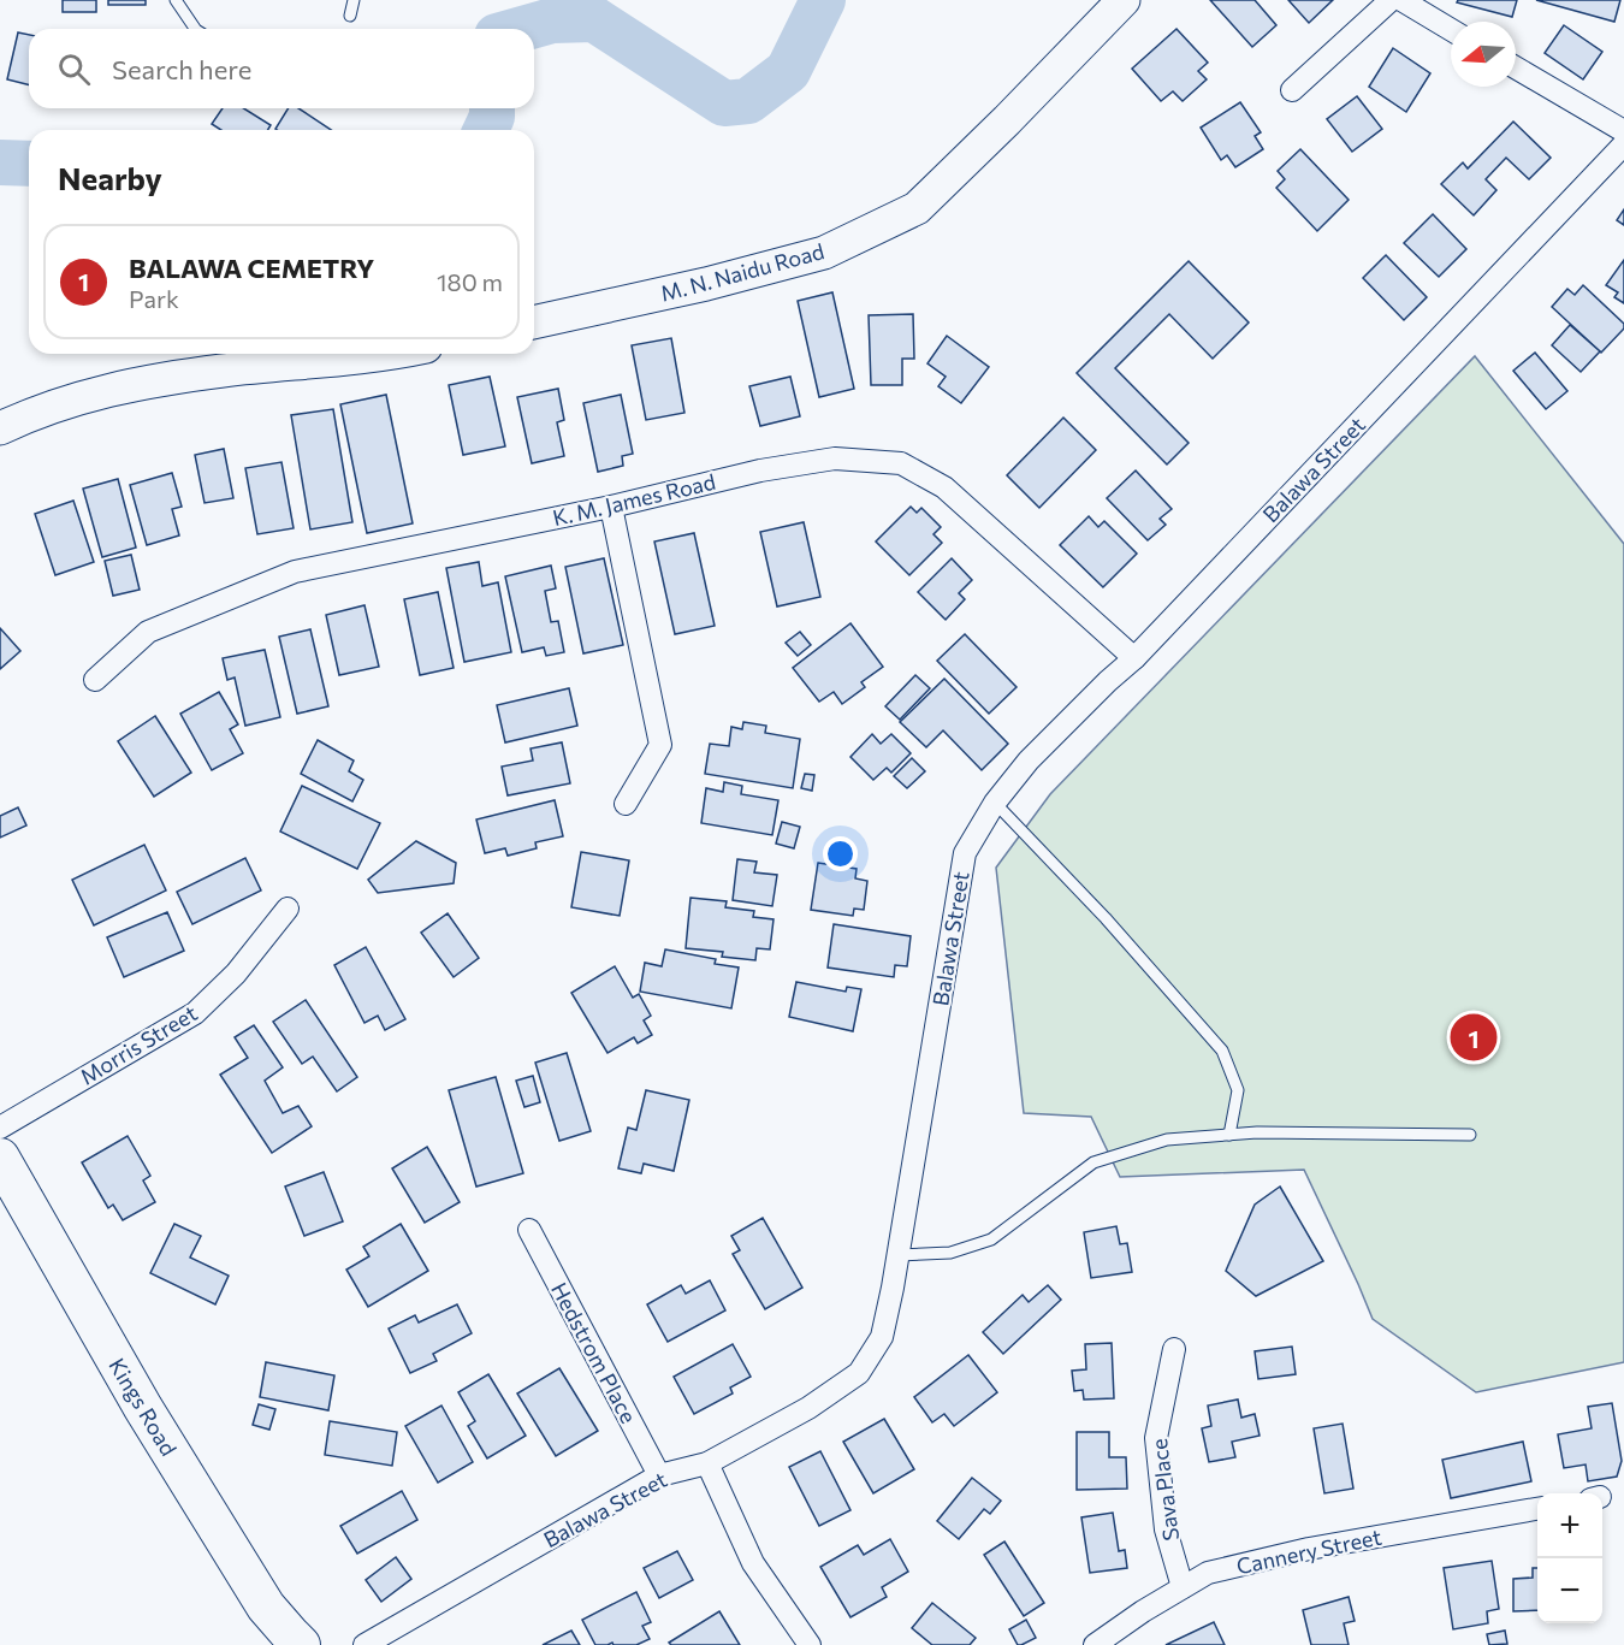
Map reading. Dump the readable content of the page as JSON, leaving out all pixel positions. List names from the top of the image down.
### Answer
{
  "streets": {
    "highway": ["Kings Road"],
    "main road": ["M. N. Naidu Road"],
    "street": [
      "Balawa Street",
      "K. M. James Road",
      "Morris Street",
      "Hedstrom Place",
      "Sava Place",
      "Cannery Street"
    ]
  },
  "crossings": [
    ["Balawa Street", "K. M. James Road"],
    ["Balawa Street", "Hedstrom Place"],
    ["Sava Place", "Cannery Street"]
  ],
  "north": "left",
  "page": {
    "search": "Search here",
    "heading": "Nearby",
    "list": [
      {
        "mark": "1",
        "name": "BALAWA CEMETRY",
        "note": "Park",
        "value": "180 m"
      }
    ],
    "pins": "1",
    "map_buttons": ["+", "−"]
  }
}
